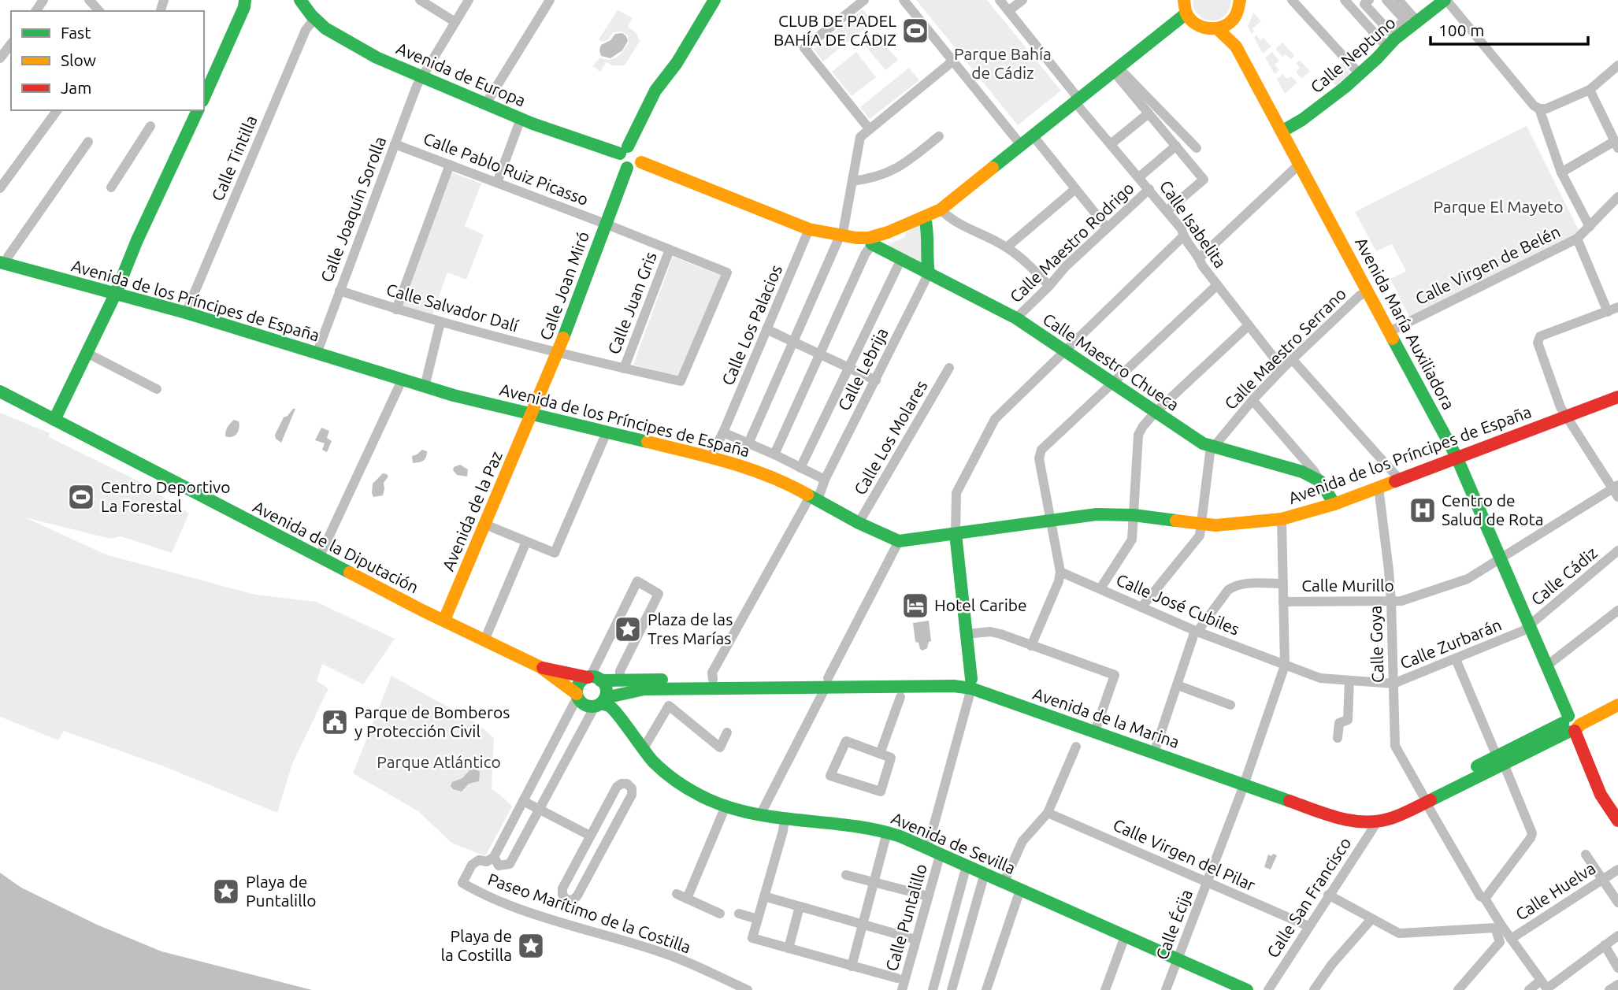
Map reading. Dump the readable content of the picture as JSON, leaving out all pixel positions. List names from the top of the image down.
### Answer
{
  "streets": {
    "street": [
      "Calle Neptuno",
      "Avenida de Europa",
      "Calle Tintilla",
      "Calle Pablo Ruiz Picasso",
      "Calle Joaquín Sorolla",
      "Calle Isabelita",
      "Calle Maestro Rodrigo",
      "Calle Virgen de Belén",
      "Calle Joan Miró",
      "Avenida de los Príncipes de España",
      "Calle Juan Gris",
      "Calle Salvador Dalí",
      "Avenida María Auxiliadora",
      "Calle Los Palacios",
      "Calle Maestro Serrano",
      "Calle Maestro Chueca",
      "Calle Lebrija",
      "Calle Los Molares",
      "Avenida de la Paz",
      "Avenida de la Diputación",
      "Calle Cádiz",
      "Calle Murillo",
      "Calle José Cubiles",
      "Calle Goya",
      "Calle Zurbarán",
      "Avenida de la Marina",
      "Avenida de Sevilla",
      "Calle Virgen del Pilar",
      "Calle Huelva",
      "Calle San Francisco",
      "Paseo Marítimo de la Costilla",
      "Calle Puntalillo",
      "Calle Écija"
    ]
  },
  "crossings": [
    ["Calle Neptuno", "Avenida María Auxiliadora"],
    ["Avenida de Europa", "Calle Tintilla"],
    ["Avenida de Europa", "Calle Joaquín Sorolla"],
    ["Avenida de Europa", "Calle Joan Miró"],
    ["Calle Tintilla", "Avenida de los Príncipes de España"],
    ["Calle Pablo Ruiz Picasso", "Calle Joaquín Sorolla"],
    ["Calle Pablo Ruiz Picasso", "Calle Joan Miró"],
    ["Calle Pablo Ruiz Picasso", "Calle Juan Gris"],
    ["Calle Pablo Ruiz Picasso", "Calle Salvador Dalí"],
    ["Calle Joaquín Sorolla", "Avenida de los Príncipes de España"],
    ["Calle Joaquín Sorolla", "Calle Salvador Dalí"],
    ["Calle Isabelita", "Calle Maestro Rodrigo"],
    ["Calle Isabelita", "Calle Maestro Serrano"],
    ["Calle Maestro Rodrigo", "Calle Maestro Chueca"],
    ["Calle Virgen de Belén", "Avenida María Auxiliadora"],
    ["Calle Joan Miró", "Avenida de los Príncipes de España"],
    ["Calle Joan Miró", "Calle Salvador Dalí"],
    ["Calle Joan Miró", "Avenida de la Paz"],
    ["Avenida de los Príncipes de España", "Avenida María Auxiliadora"],
    ["Avenida de los Príncipes de España", "Calle Los Palacios"],
    ["Avenida de los Príncipes de España", "Calle Maestro Serrano"],
    ["Avenida de los Príncipes de España", "Calle Lebrija"],
    ["Avenida de los Príncipes de España", "Calle Los Molares"],
    ["Avenida de los Príncipes de España", "Avenida de la Paz"],
    ["Avenida de los Príncipes de España", "Calle Goya"],
    ["Calle Juan Gris", "Calle Salvador Dalí"],
    ["Avenida María Auxiliadora", "Calle Maestro Serrano"],
    ["Avenida María Auxiliadora", "Calle Cádiz"],
    ["Avenida María Auxiliadora", "Calle Murillo"],
    ["Avenida María Auxiliadora", "Calle Zurbarán"],
    ["Avenida María Auxiliadora", "Avenida de la Marina"],
    ["Calle Maestro Serrano", "Calle Maestro Chueca"],
    ["Calle Maestro Serrano", "Calle José Cubiles"],
    ["Calle Maestro Chueca", "Calle Lebrija"],
    ["Calle Lebrija", "Avenida de la Marina"],
    ["Avenida de la Paz", "Avenida de la Diputación"],
    ["Avenida de la Diputación", "Avenida de la Marina"],
    ["Avenida de la Diputación", "Avenida de Sevilla"],
    ["Calle Cádiz", "Calle Zurbarán"],
    ["Calle Murillo", "Calle Goya"],
    ["Calle José Cubiles", "Calle Zurbarán"],
    ["Calle José Cubiles", "Calle Écija"],
    ["Calle Goya", "Calle Zurbarán"],
    ["Calle Goya", "Avenida de la Marina"],
    ["Calle Goya", "Calle Huelva"],
    ["Calle Zurbarán", "Calle Écija"],
    ["Avenida de la Marina", "Avenida de Sevilla"],
    ["Avenida de la Marina", "Calle San Francisco"],
    ["Avenida de la Marina", "Calle Écija"],
    ["Avenida de Sevilla", "Calle Puntalillo"],
    ["Avenida de Sevilla", "Calle Écija"],
    ["Calle Virgen del Pilar", "Calle San Francisco"],
    ["Calle Virgen del Pilar", "Calle Écija"]
  ],
  "parks": ["Parque Bahía de Cádiz", "Parque El Mayeto", "Parque Atlántico"],
  "places": {
    "sports": ["CLUB DE PADEL BAHÍA DE CÁDIZ", "Centro Deportivo La Forestal"],
    "hospital": ["Centro de Salud de Rota"],
    "hotel": ["Hotel Caribe"],
    "place": ["Plaza de las Tres Marías", "Playa de Puntalillo", "Playa de la Costilla"],
    "public building": ["Parque de Bomberos y Protección Civil"]
  },
  "legend": ["Fast", "Slow", "Jam"],
  "scale_bar": "100 m"
}
